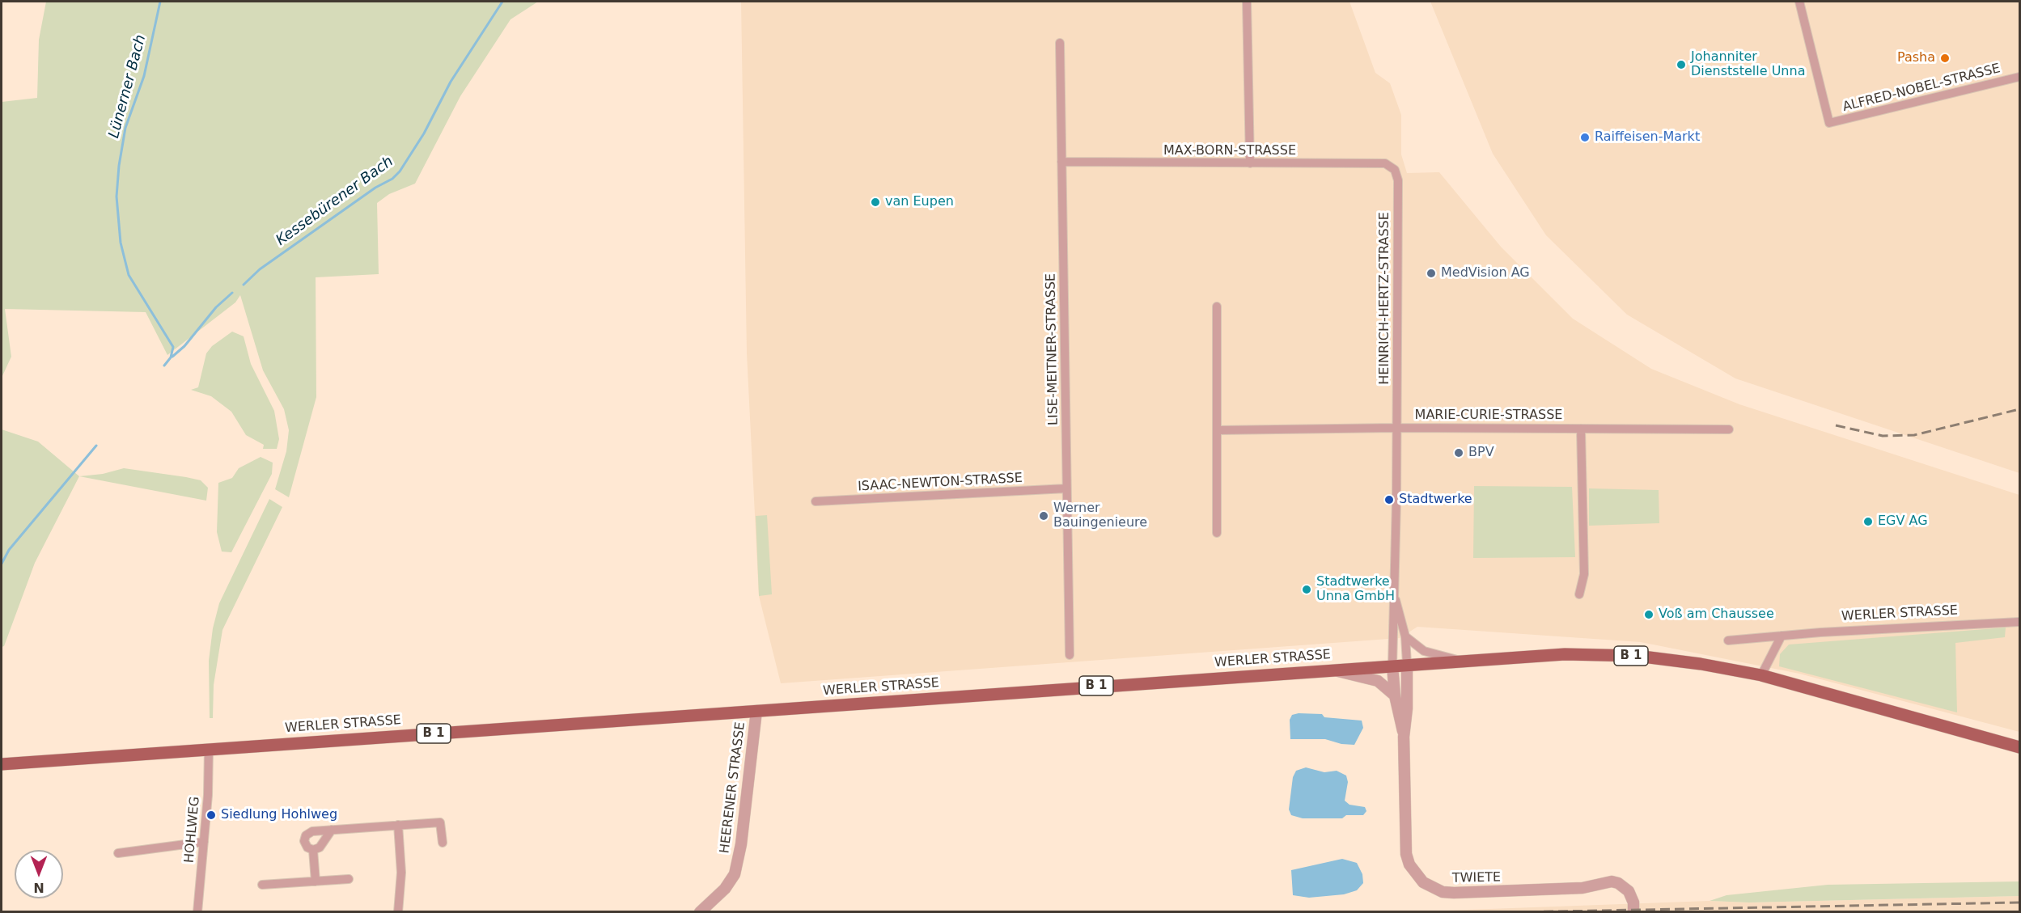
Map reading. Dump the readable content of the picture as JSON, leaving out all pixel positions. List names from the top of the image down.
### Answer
{
  "streets": {
    "main road": ["WERLER STRASSE", "B 1"],
    "street": [
      "ALFRED-NOBEL-STRASSE",
      "MAX-BORN-STRASSE",
      "HEINRICH-HERTZ-STRASSE",
      "LISE-MEITNER-STRASSE",
      "MARIE-CURIE-STRASSE",
      "ISAAC-NEWTON-STRASSE",
      "HEERENER STRASSE",
      "HOHLWEG",
      "TWIETE"
    ]
  },
  "crossings": [
    ["MAX-BORN-STRASSE", "HEINRICH-HERTZ-STRASSE"],
    ["MAX-BORN-STRASSE", "LISE-MEITNER-STRASSE"],
    ["HEINRICH-HERTZ-STRASSE", "MARIE-CURIE-STRASSE"],
    ["HEINRICH-HERTZ-STRASSE", "WERLER STRASSE"],
    ["HEINRICH-HERTZ-STRASSE", "TWIETE"],
    ["LISE-MEITNER-STRASSE", "ISAAC-NEWTON-STRASSE"],
    ["WERLER STRASSE", "HEERENER STRASSE"],
    ["WERLER STRASSE", "HOHLWEG"],
    ["WERLER STRASSE", "TWIETE"]
  ],
  "water": ["Lünerner Bach", "Kessebürener Bach"],
  "places": [
    "Pasha",
    "Johanniter Dienststelle Unna",
    "Raiffeisen-Markt",
    "van Eupen",
    "MedVision AG",
    "BPV",
    "Stadtwerke",
    "Werner Bauingenieure",
    "EGV AG",
    "Stadtwerke Unna GmbH",
    "Voß am Chaussee",
    "Siedlung Hohlweg"
  ],
  "north": "bottom"
}
